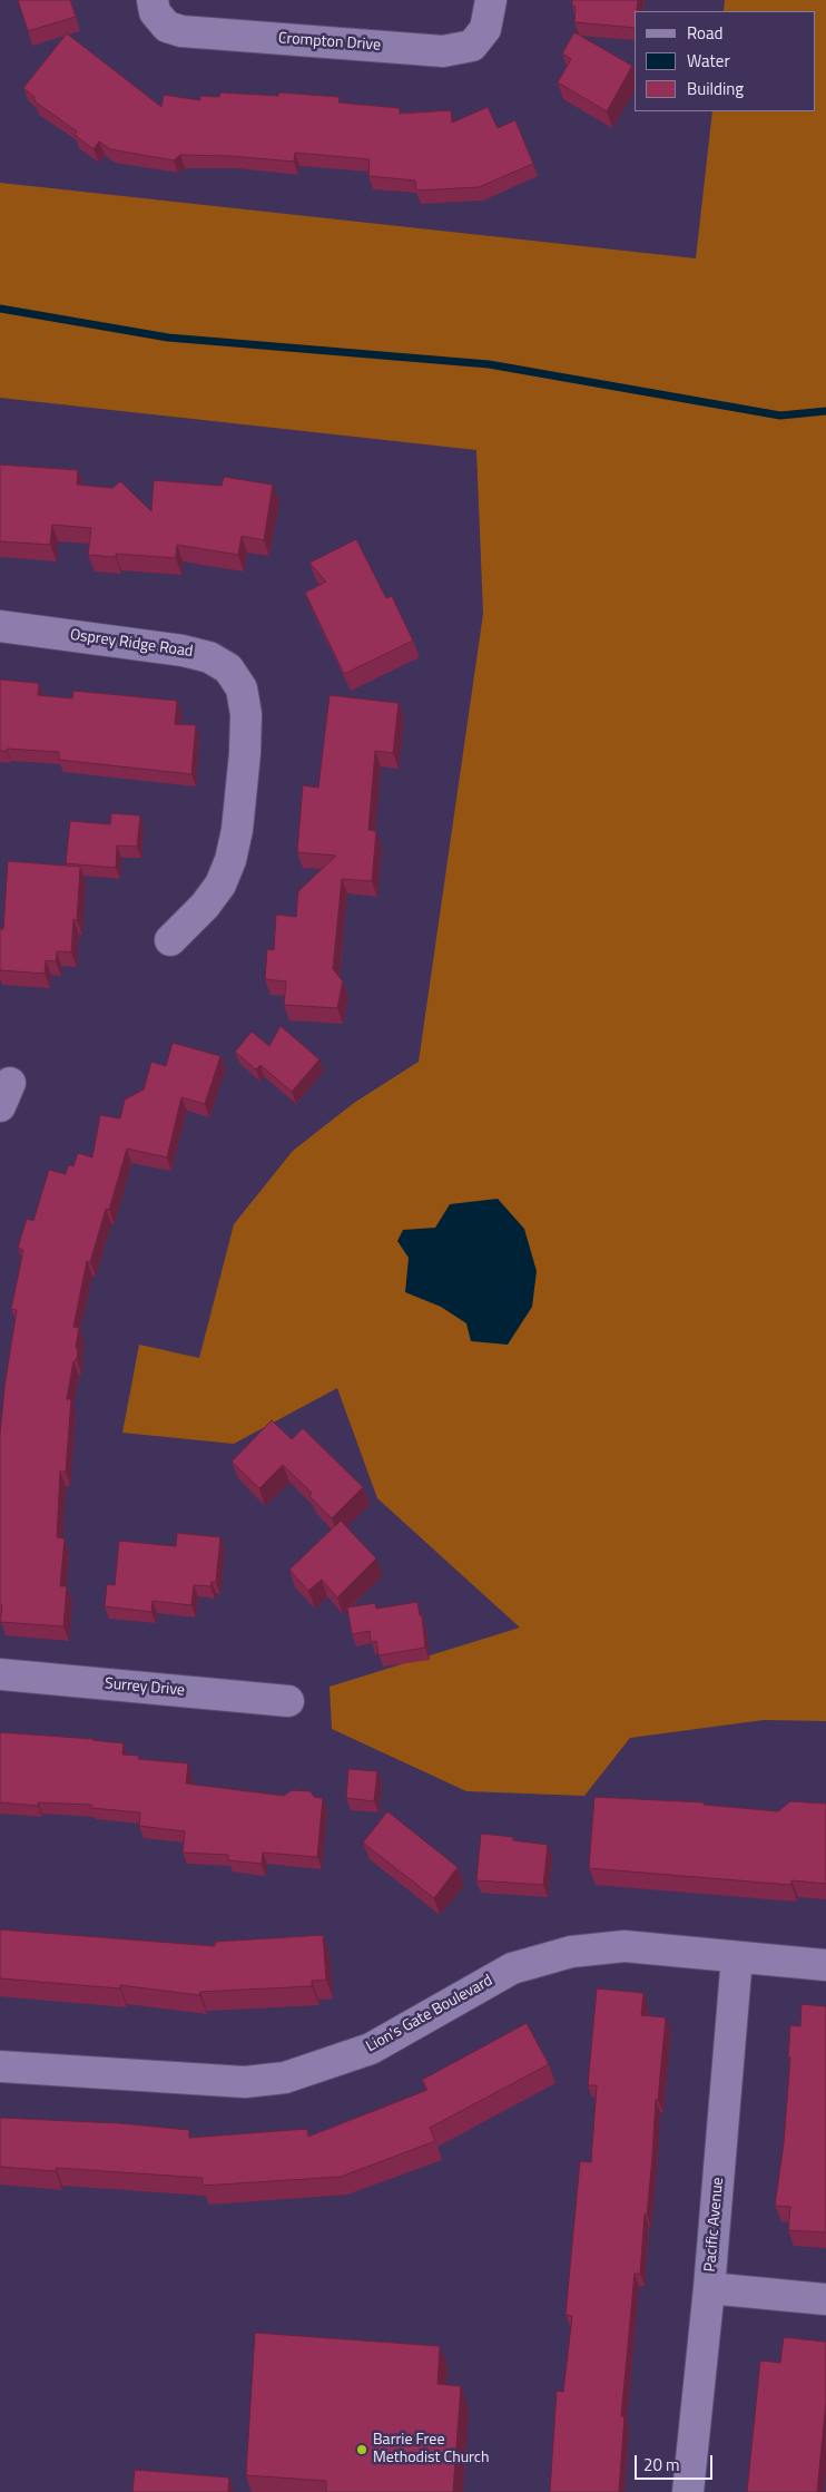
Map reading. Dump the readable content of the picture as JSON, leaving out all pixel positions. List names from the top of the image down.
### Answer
{
  "streets": {
    "street": [
      "Crompton Drive",
      "Osprey Ridge Road",
      "Surrey Drive",
      "Lion's Gate Boulevard",
      "Pacific Avenue"
    ]
  },
  "crossings": [
    ["Lion's Gate Boulevard", "Pacific Avenue"]
  ],
  "places": ["Barrie Free Methodist Church"],
  "legend": ["Road", "Water", "Building"],
  "scale_bar": "20 m"
}
